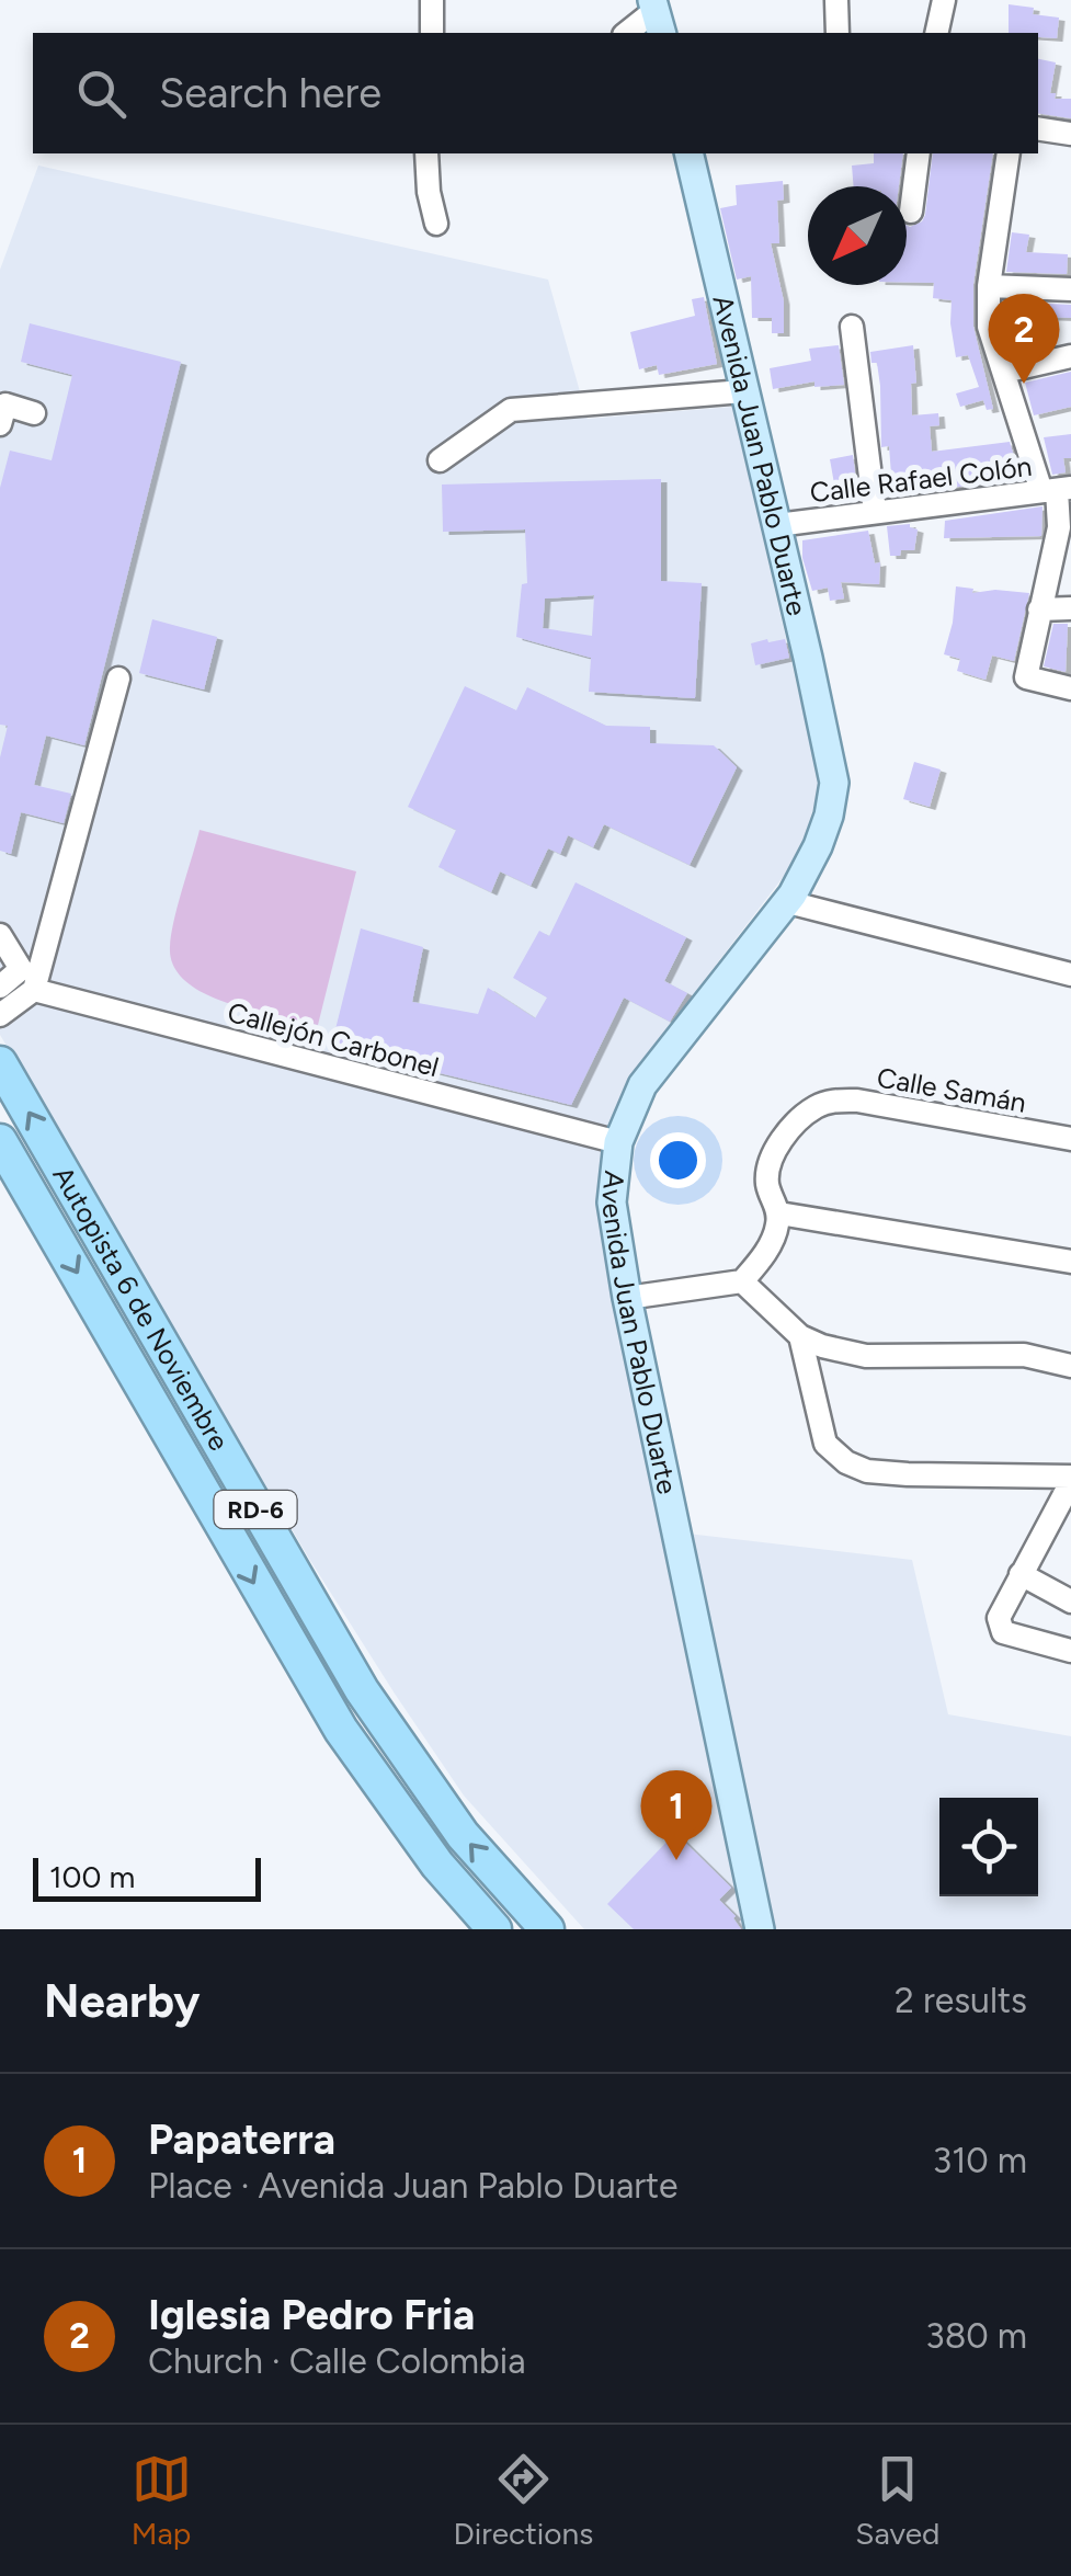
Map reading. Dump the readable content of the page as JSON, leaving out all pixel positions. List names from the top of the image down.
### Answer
{
  "streets": {
    "highway": ["Autopista 6 de Noviembre", "RD-6"],
    "main road": ["Avenida Juan Pablo Duarte"],
    "street": ["Calle Rafael Colón", "Callejón Carbonel", "Calle Samán"]
  },
  "crossings": [
    ["Avenida Juan Pablo Duarte", "Calle Rafael Colón"],
    ["Avenida Juan Pablo Duarte", "Callejón Carbonel"]
  ],
  "scale_bar": "100 m",
  "north": "bottom left",
  "page": {
    "search": "Search here",
    "pins": ["2", "1"],
    "scale": "100 m",
    "heading": ["Nearby", "2 results"],
    "list": [
      {
        "mark": "1",
        "name": "Papaterra",
        "note": "Place · Avenida Juan Pablo Duarte",
        "value": "310 m"
      },
      {
        "mark": "2",
        "name": "Iglesia Pedro Fria",
        "note": "Church · Calle Colombia",
        "value": "380 m"
      }
    ],
    "nav": ["Map", "Directions", "Saved"]
  }
}
